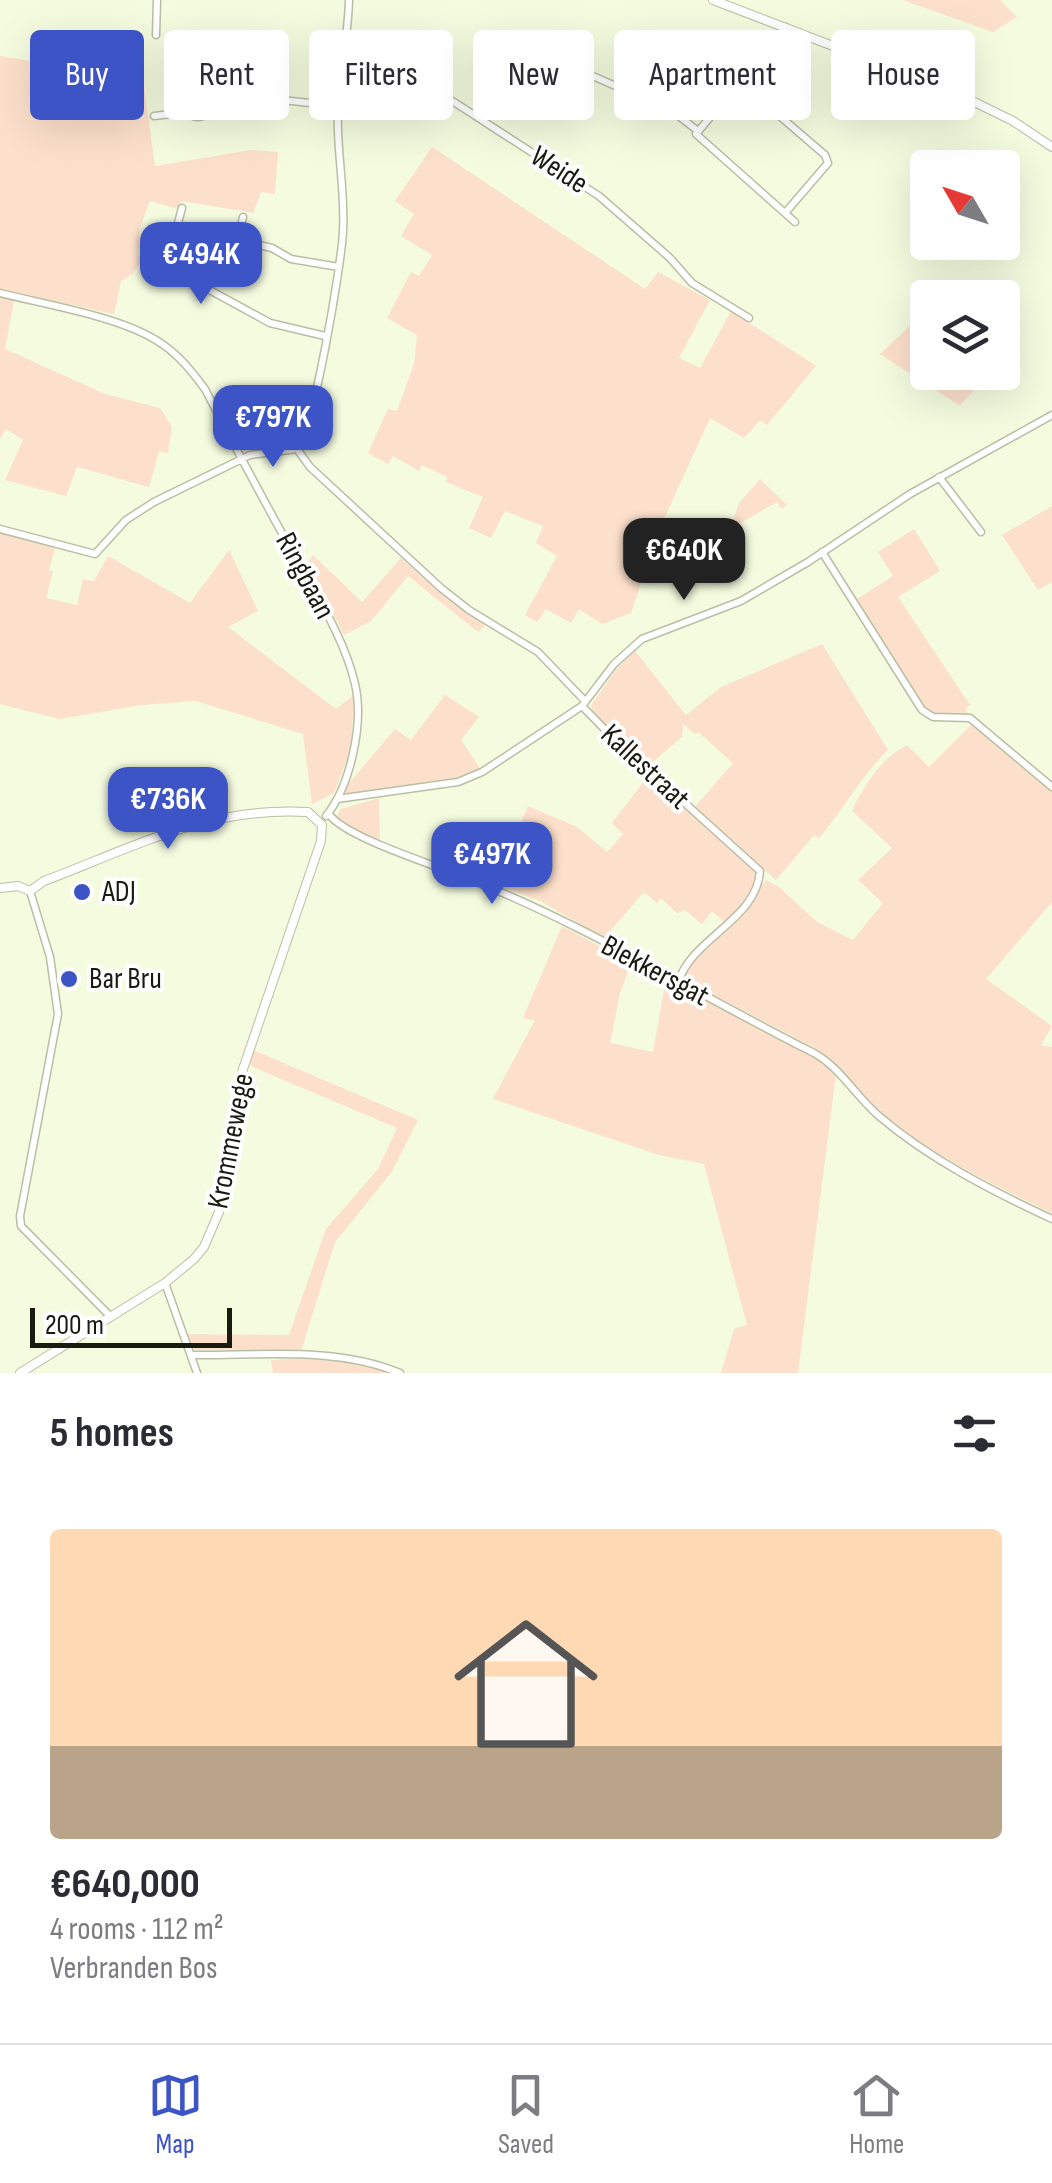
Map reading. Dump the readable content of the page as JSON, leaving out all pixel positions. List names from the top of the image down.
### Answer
{
  "streets": {
    "street": [
      "Weide",
      "Ringbaan",
      "Kallestraat",
      "Blekkersgat",
      "Krommewege"
    ]
  },
  "crossings": [
    ["Ringbaan", "Kallestraat"],
    ["Ringbaan", "Blekkersgat"],
    ["Ringbaan", "Krommewege"],
    ["Kallestraat", "Blekkersgat"]
  ],
  "places": ["ADJ", "Bar Bru"],
  "scale_bar": "200 m",
  "north": "top left",
  "page": {
    "chip": [
      "Buy",
      "Rent",
      "Filters",
      "New",
      "Apartment",
      "House"
    ],
    "price": [
      "€494K",
      "€797K",
      "€640K",
      "€736K",
      "€497K"
    ],
    "scale": "200 m",
    "heading": "5 homes",
    "list": [
      {
        "name": "€640,000",
        "note": "4 rooms · 112 m² · Verbranden Bos"
      }
    ],
    "tabs": ["Map", "Saved", "Home"]
  }
}
